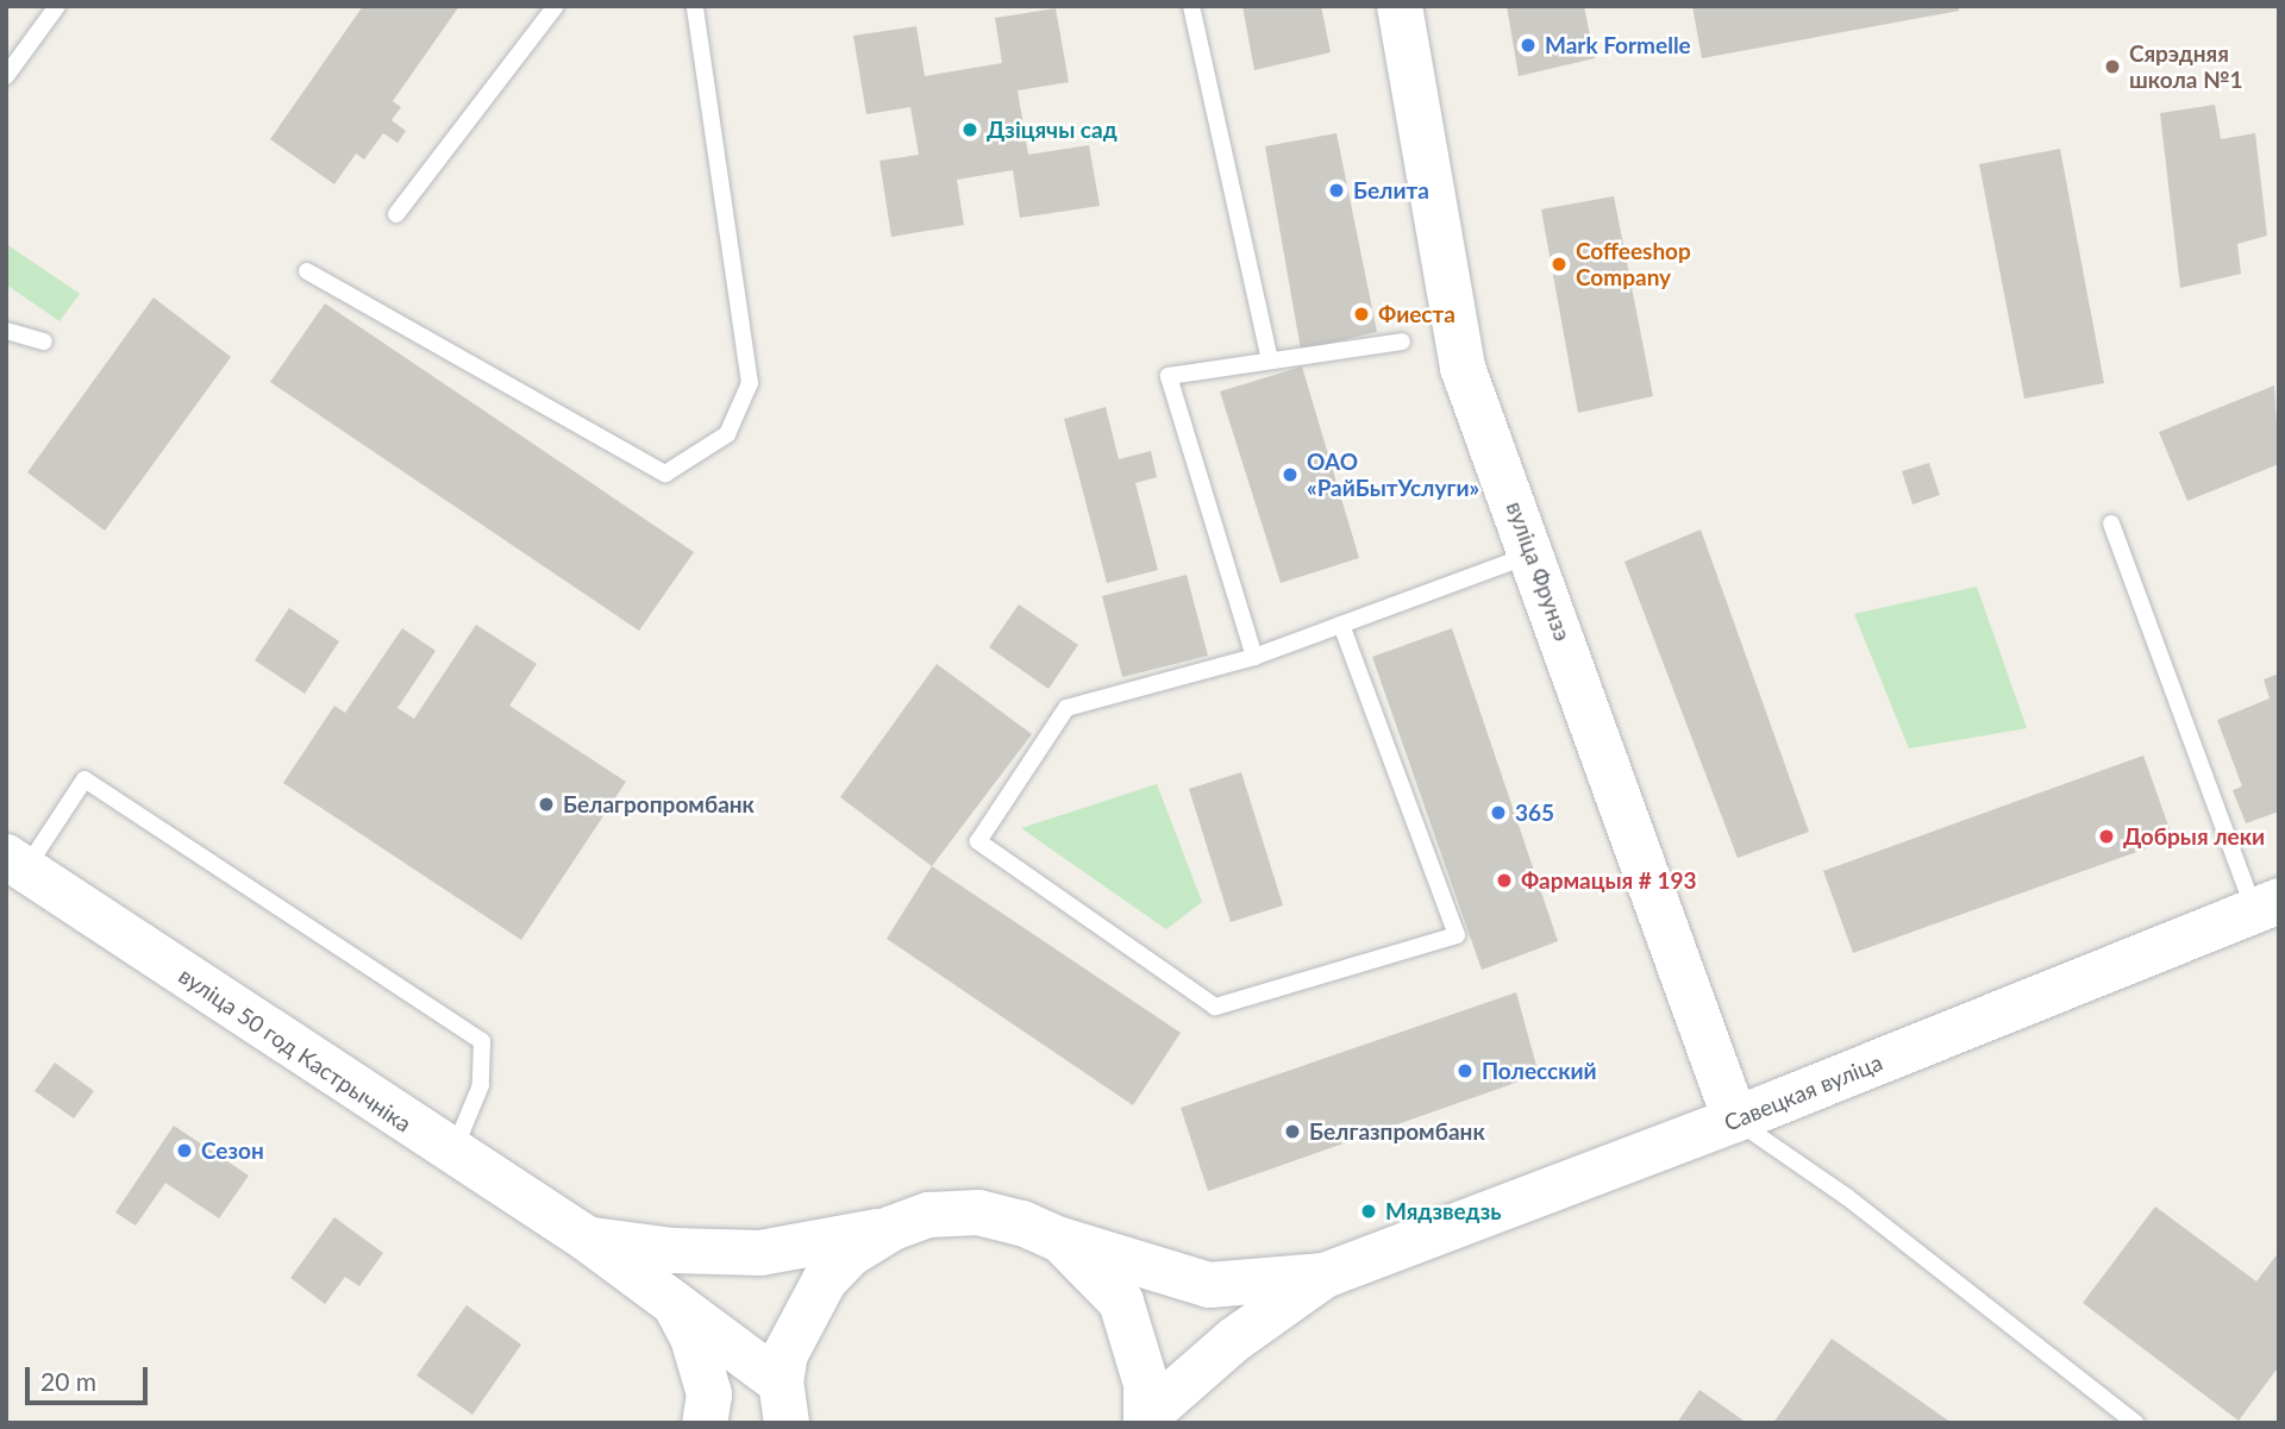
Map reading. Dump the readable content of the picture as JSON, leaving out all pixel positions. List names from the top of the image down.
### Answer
{
  "streets": {
    "main road": ["вуліца Фрунзэ", "вуліца 50 год Кастрычніка", "Савецкая вуліца"]
  },
  "crossings": [
    ["вуліца Фрунзэ", "Савецкая вуліца"],
    ["вуліца 50 год Кастрычніка", "Савецкая вуліца"]
  ],
  "places": [
    "Mark Formelle",
    "Сярэдняя школа №1",
    "Дзіцячы сад",
    "Белита",
    "Coffeeshop Company",
    "Фиеста",
    "ОАО «РайБытУслуги»",
    "Белагропромбанк",
    "365",
    "Добрыя леки",
    "Фармацыя # 193",
    "Полесский",
    "Белгазпромбанк",
    "Сезон",
    "Мядзведзь"
  ],
  "scale_bar": "20 m"
}
